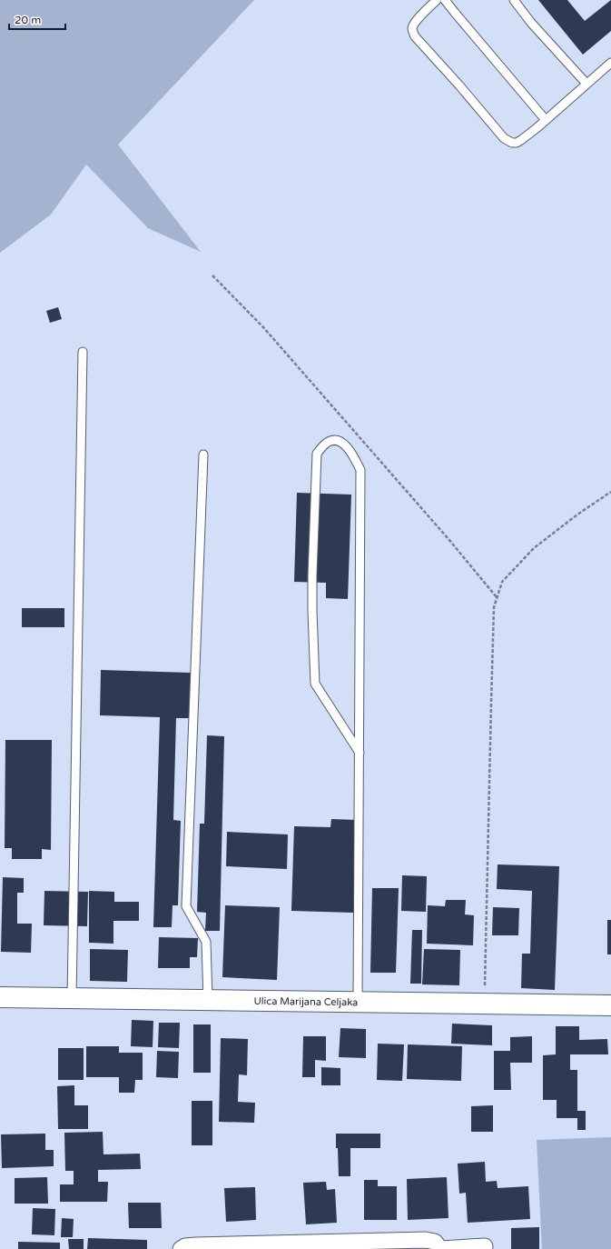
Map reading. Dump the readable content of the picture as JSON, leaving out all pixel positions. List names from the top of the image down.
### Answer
{
  "streets": {
    "main road": ["Ulica Marijana Celjaka"]
  },
  "scale_bar": "20 m"
}
